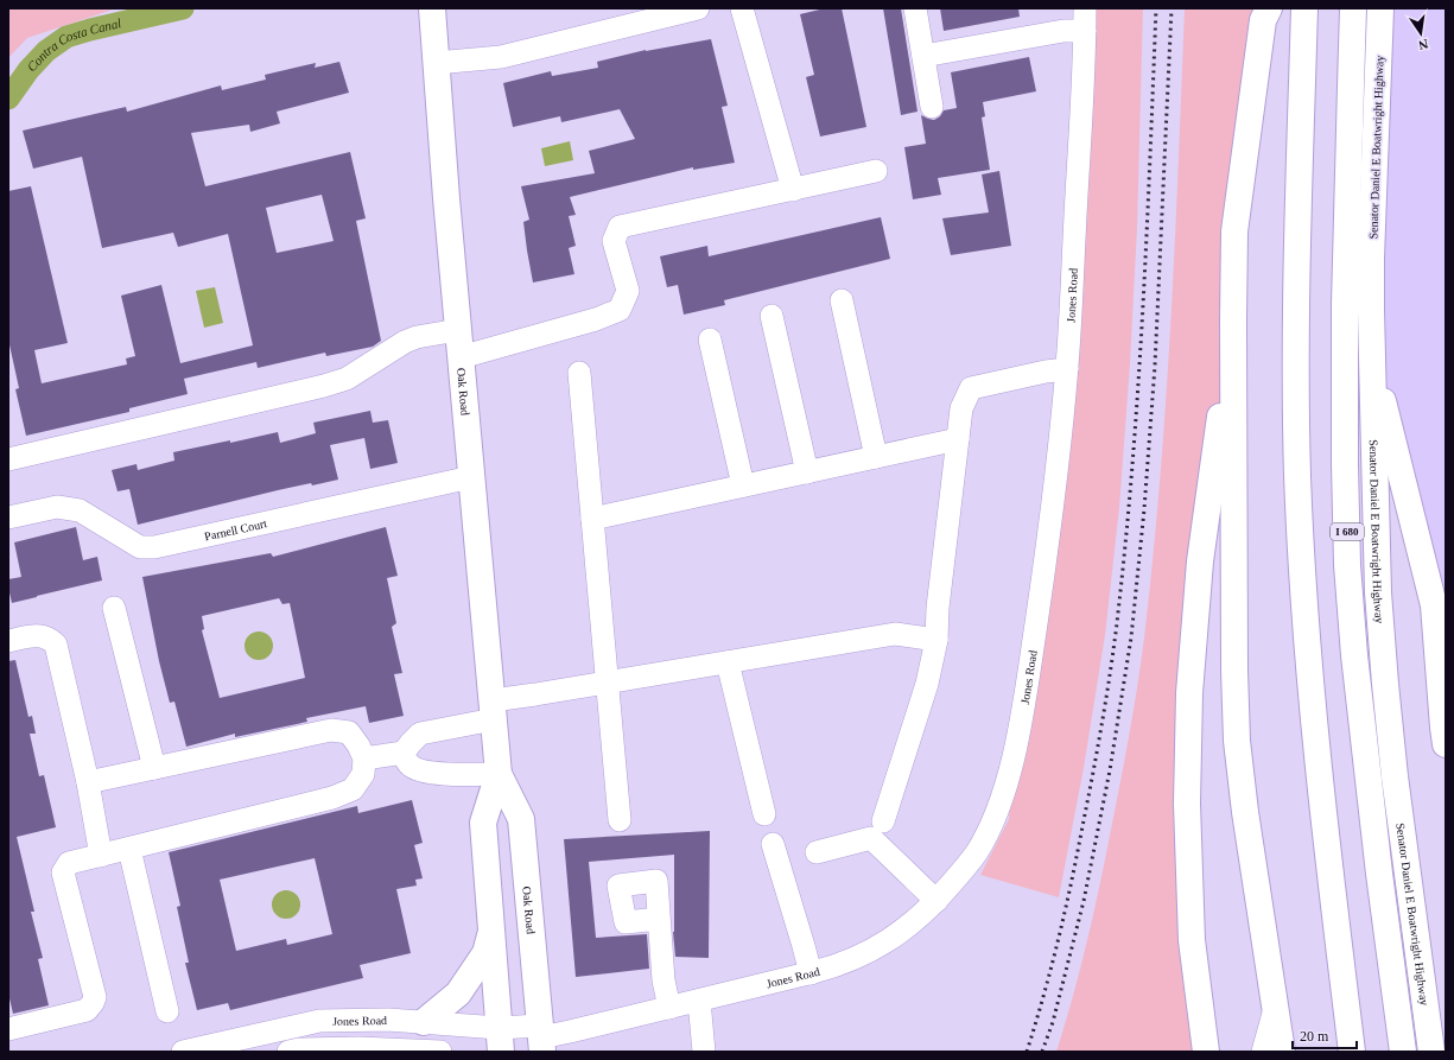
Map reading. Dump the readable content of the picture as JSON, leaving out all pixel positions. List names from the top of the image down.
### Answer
{
  "streets": {
    "main road": ["Senator Daniel E Boatwright Highway", "Oak Road", "I 680"],
    "street": ["Jones Road", "Parnell Court"]
  },
  "crossings": [
    ["Jones Road", "Oak Road"],
    ["Oak Road", "Parnell Court"]
  ],
  "water": ["Contra Costa Canal"],
  "scale_bar": "20 m",
  "north": "bottom"
}
